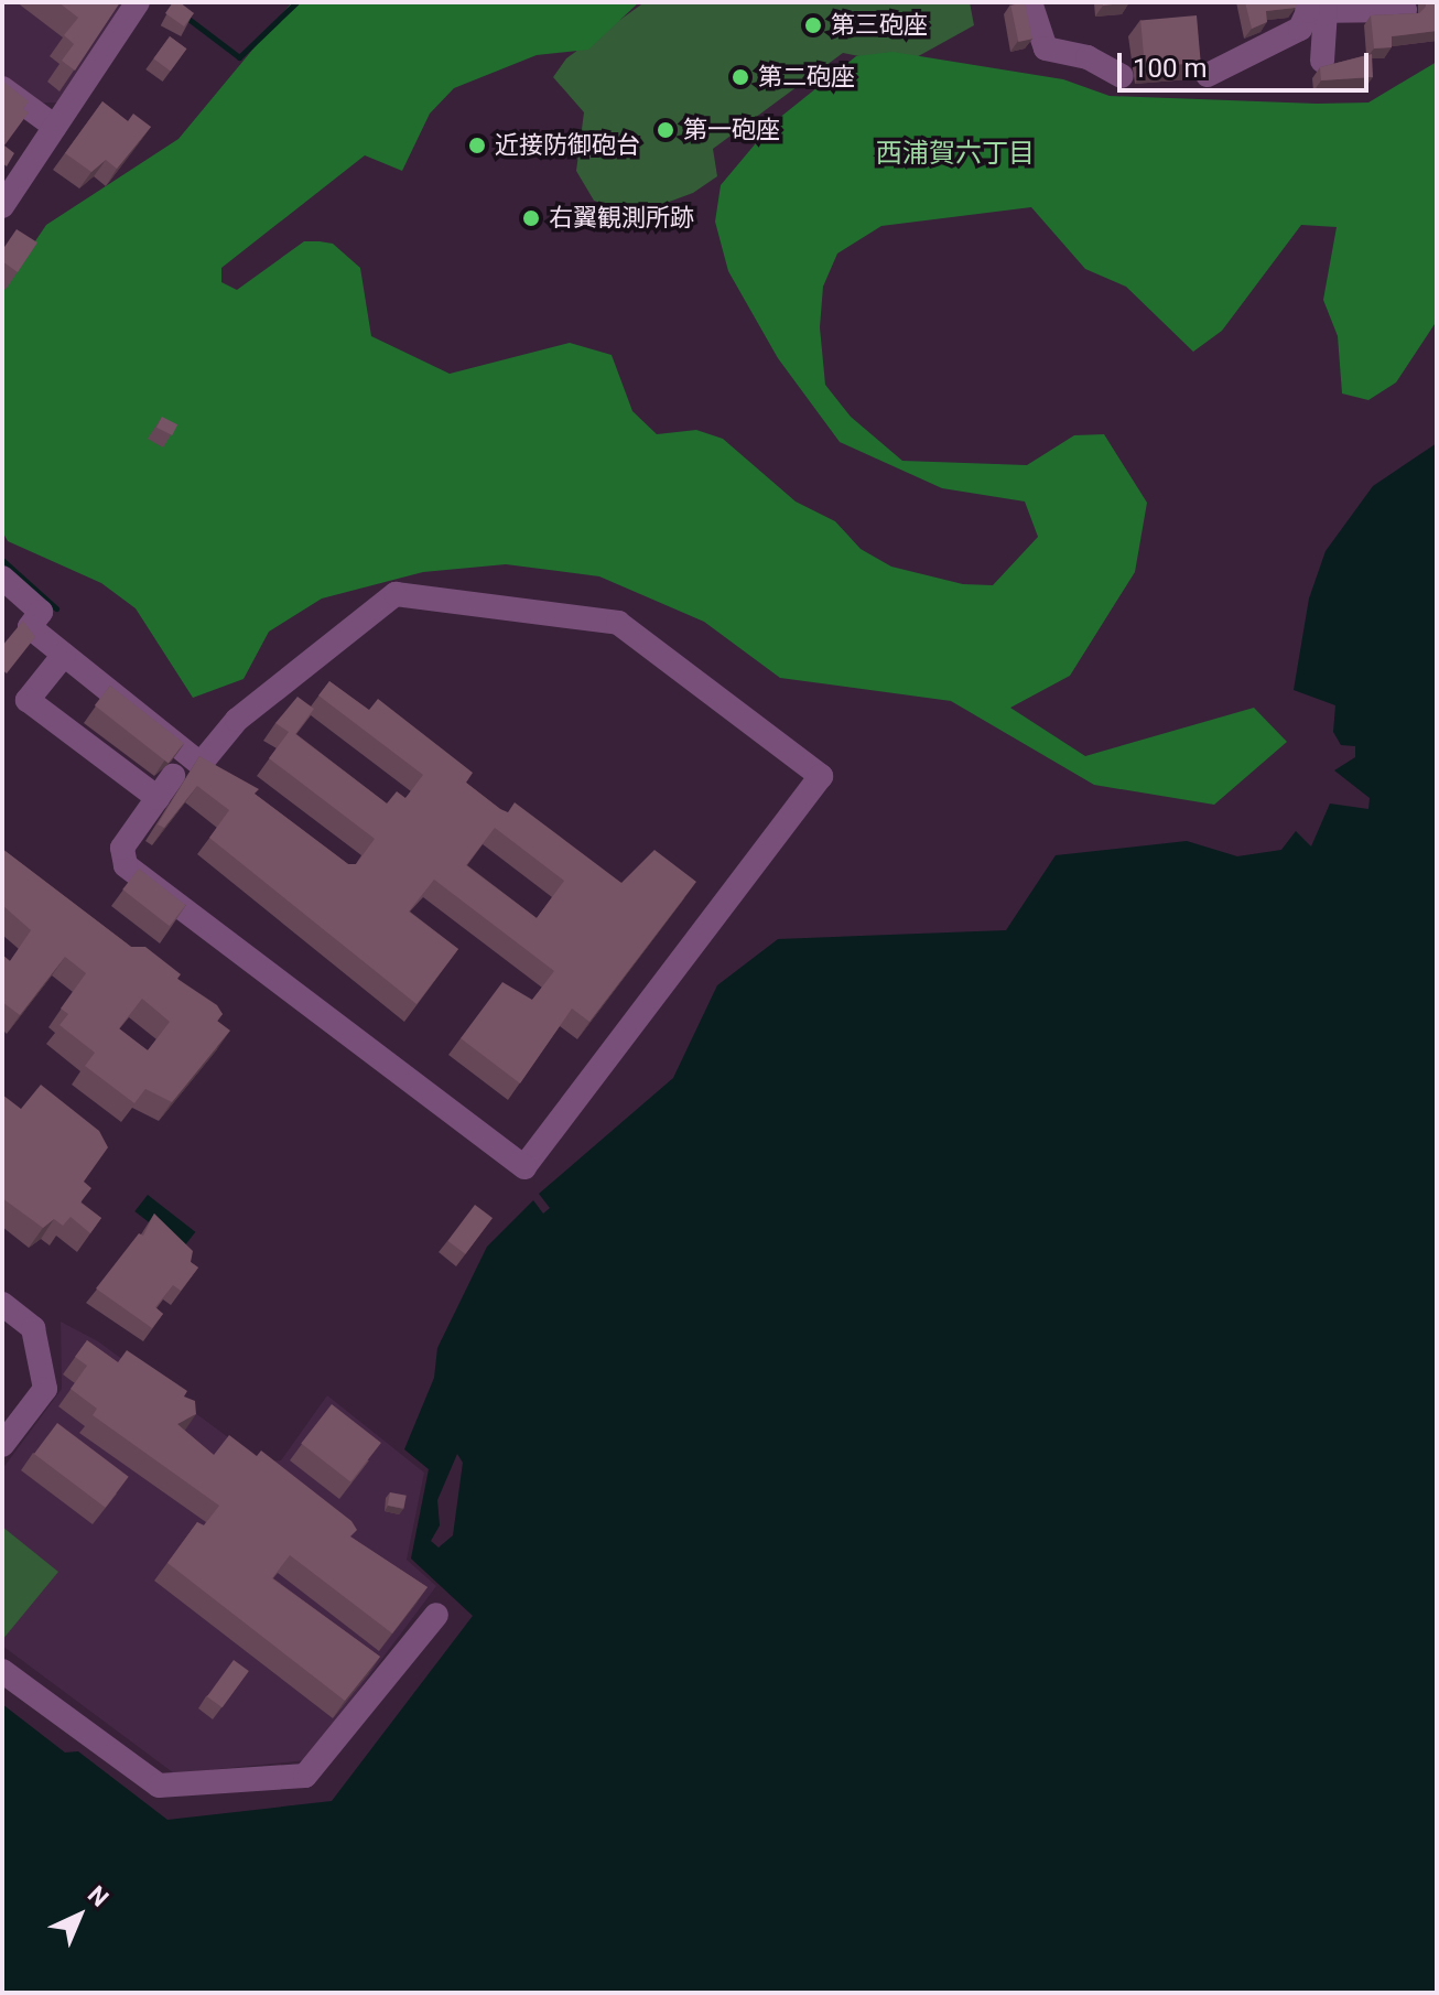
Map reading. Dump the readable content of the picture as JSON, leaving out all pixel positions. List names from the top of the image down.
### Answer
{
  "districts": ["西浦賀六丁目"],
  "places": [
    "第三砲座",
    "第二砲座",
    "第一砲座",
    "近接防御砲台",
    "右翼観測所跡"
  ],
  "scale_bar": "100 m",
  "north": "top right"
}
